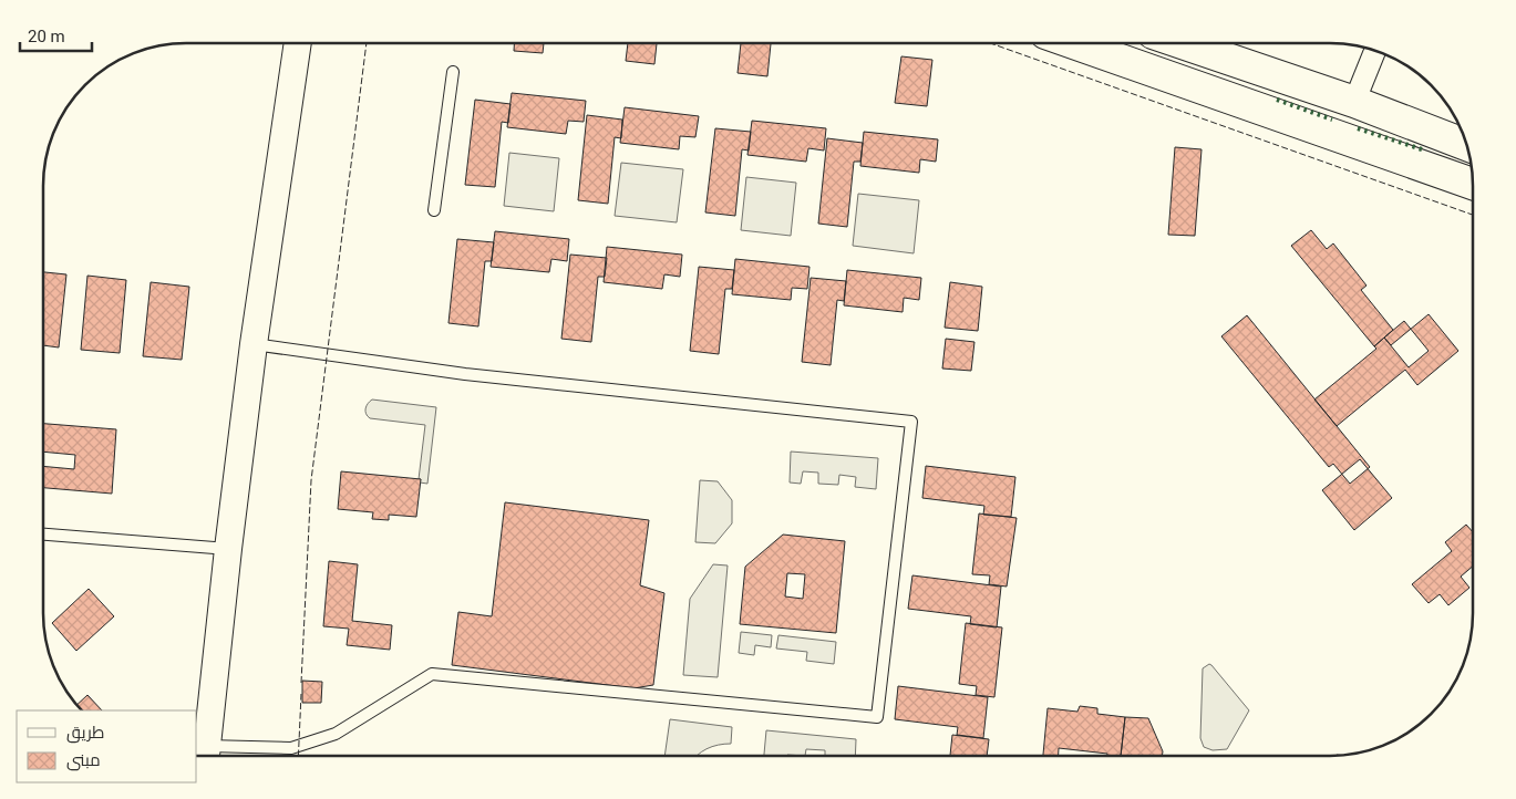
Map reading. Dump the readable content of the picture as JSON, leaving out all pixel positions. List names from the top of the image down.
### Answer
{
  "legend": ["طريق", "مبنى"],
  "scale_bar": "20 m"
}
